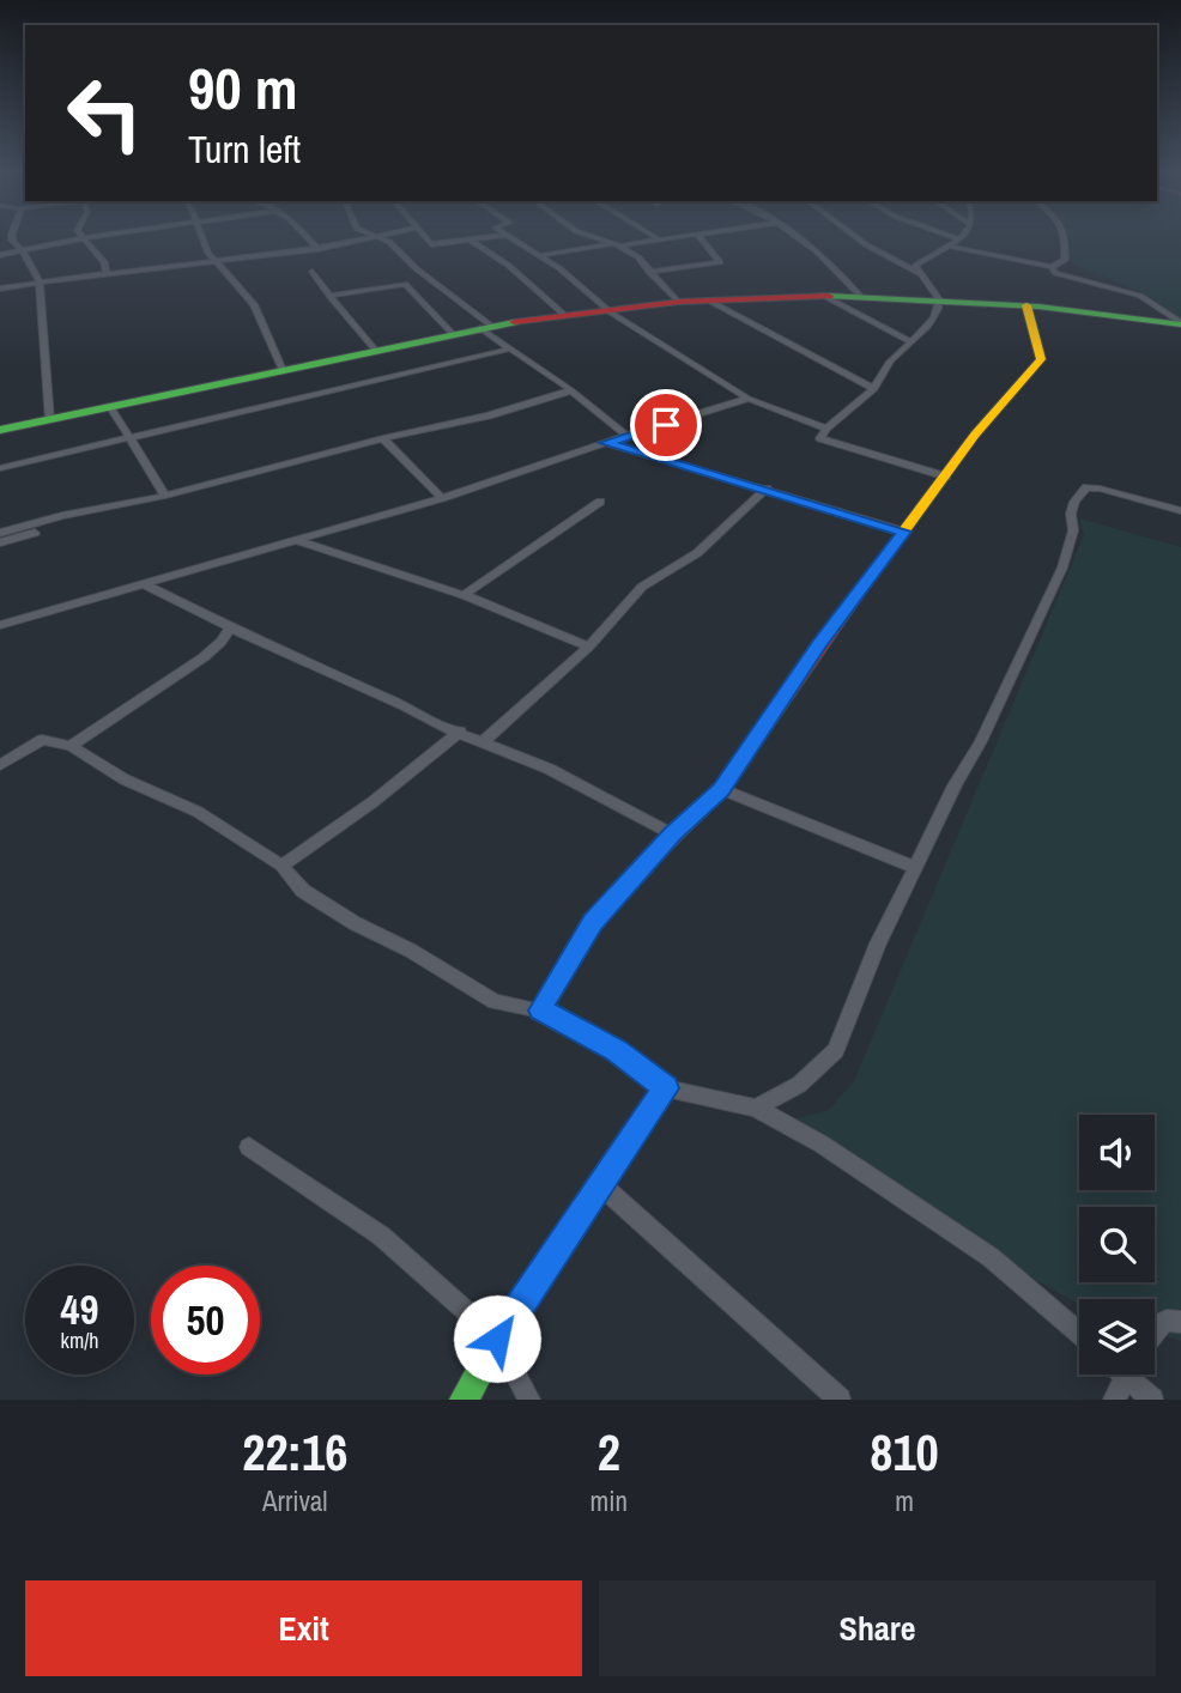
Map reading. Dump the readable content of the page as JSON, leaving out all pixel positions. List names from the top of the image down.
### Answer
{
  "page": {
    "turn": ["90 m", "Turn left"],
    "speed": "49 km/h",
    "limit": "50",
    "eta": [
      "22:16",
      "Arrival",
      "2",
      "min",
      "810",
      "m"
    ],
    "buttons": ["Exit", "Share"]
  }
}
